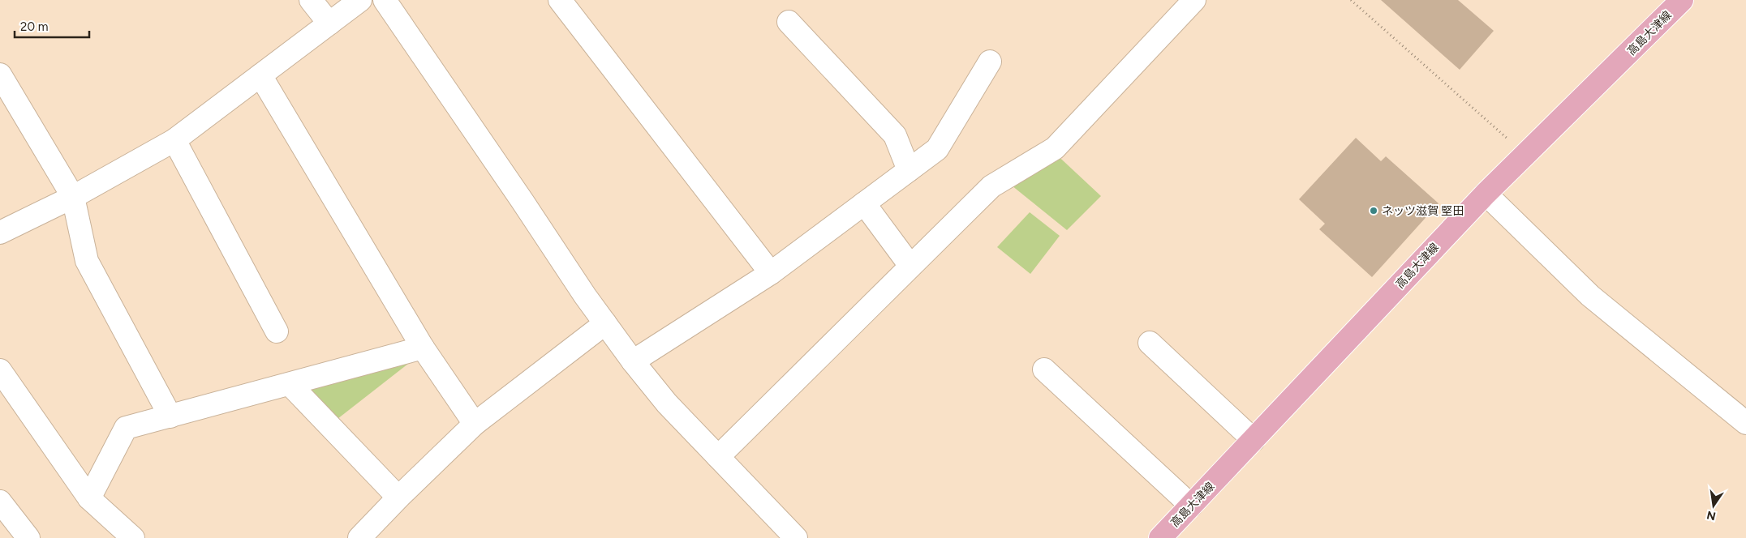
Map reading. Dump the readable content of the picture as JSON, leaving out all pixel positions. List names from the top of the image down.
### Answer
{
  "streets": {
    "main road": ["高島大津線"]
  },
  "places": ["ネッツ滋賀 堅田"],
  "scale_bar": "20 m",
  "north": "bottom"
}
